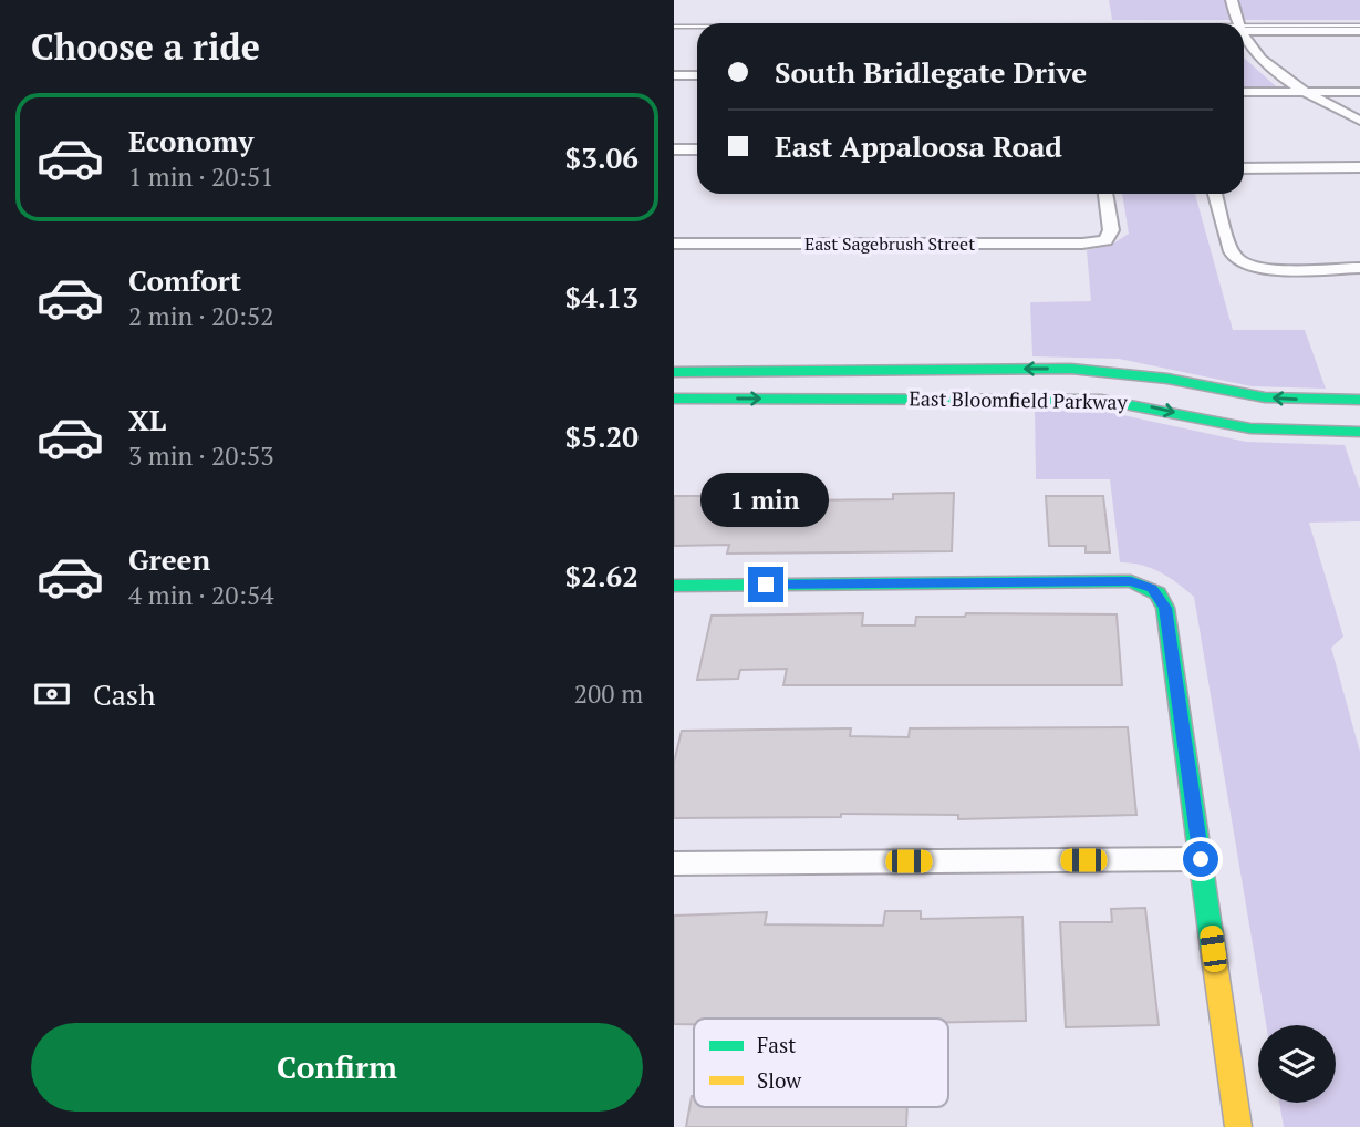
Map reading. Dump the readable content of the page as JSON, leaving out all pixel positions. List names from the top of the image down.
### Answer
{
  "streets": {
    "street": ["East Sagebrush Street", "East Bloomfield Parkway"]
  },
  "legend": ["Fast", "Slow"],
  "page": {
    "heading": "Choose a ride",
    "banner": ["South Bridlegate Drive", "East Appaloosa Road"],
    "list": [
      {
        "name": "Economy",
        "note": "1 min · 20:51",
        "value": "$3.06"
      },
      {
        "name": "Comfort",
        "note": "2 min · 20:52",
        "value": "$4.13"
      },
      {
        "name": "XL",
        "note": "3 min · 20:53",
        "value": "$5.20"
      },
      {
        "name": "Green",
        "note": "4 min · 20:54",
        "value": "$2.62"
      }
    ],
    "bubble": "1 min",
    "pay": ["Cash", "200 m"],
    "buttons": "Confirm"
  }
}
